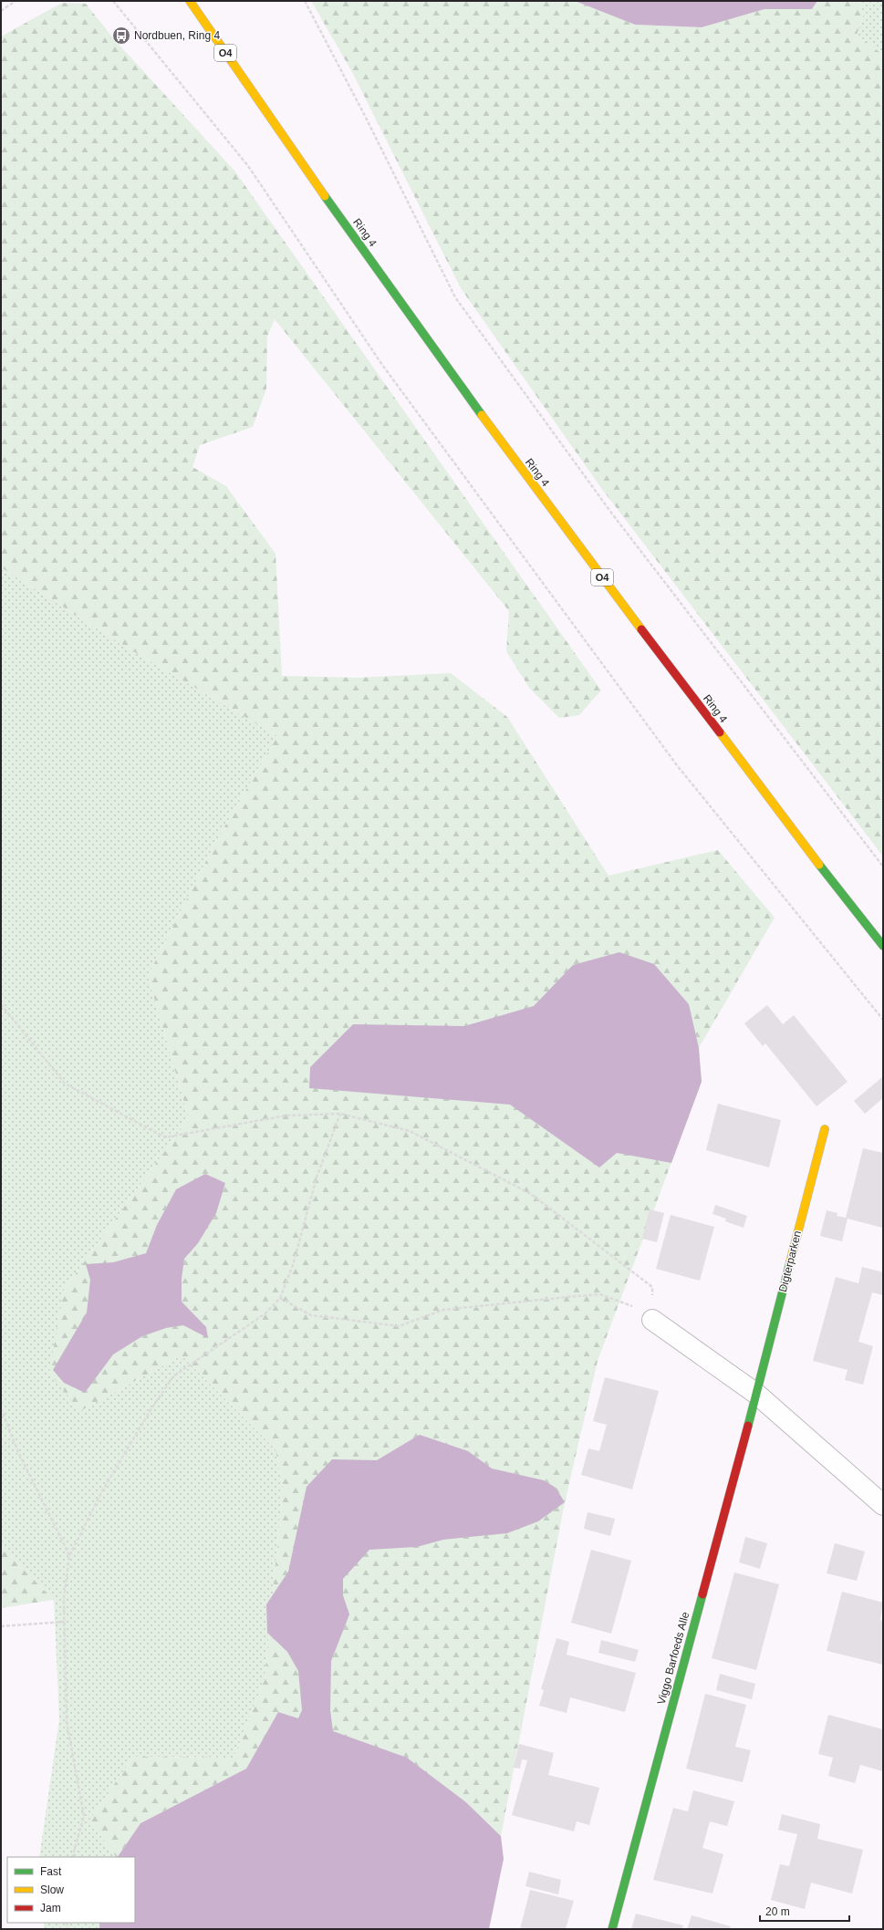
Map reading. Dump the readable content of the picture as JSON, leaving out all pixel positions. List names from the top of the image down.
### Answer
{
  "streets": {
    "main road": [
      "O4",
      "Ring 4",
      "Digterparken",
      "Viggo Barfoeds Alle"
    ]
  },
  "crossings": [
    ["Digterparken", "Viggo Barfoeds Alle"]
  ],
  "places": {
    "bus stop": ["Nordbuen, Ring 4"]
  },
  "legend": ["Fast", "Slow", "Jam"],
  "scale_bar": "20 m"
}
